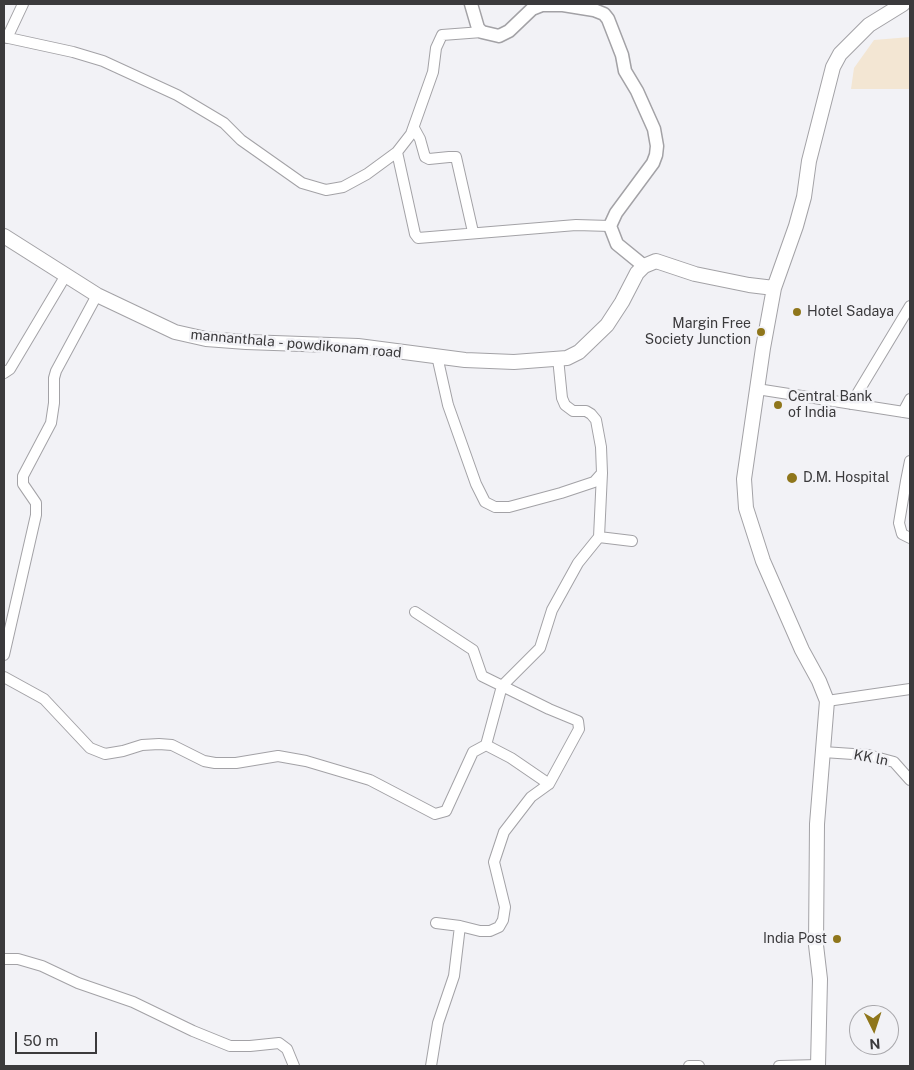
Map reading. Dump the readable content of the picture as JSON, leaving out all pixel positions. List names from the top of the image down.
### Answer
{
  "streets": {
    "main road": ["mannanthala - powdikonam road"],
    "street": ["KK ln"]
  },
  "places": [
    "Hotel Sadaya",
    "Margin Free Society Junction",
    "Central Bank of India",
    "D.M. Hospital",
    "India Post"
  ],
  "scale_bar": "50 m",
  "north": "bottom"
}
